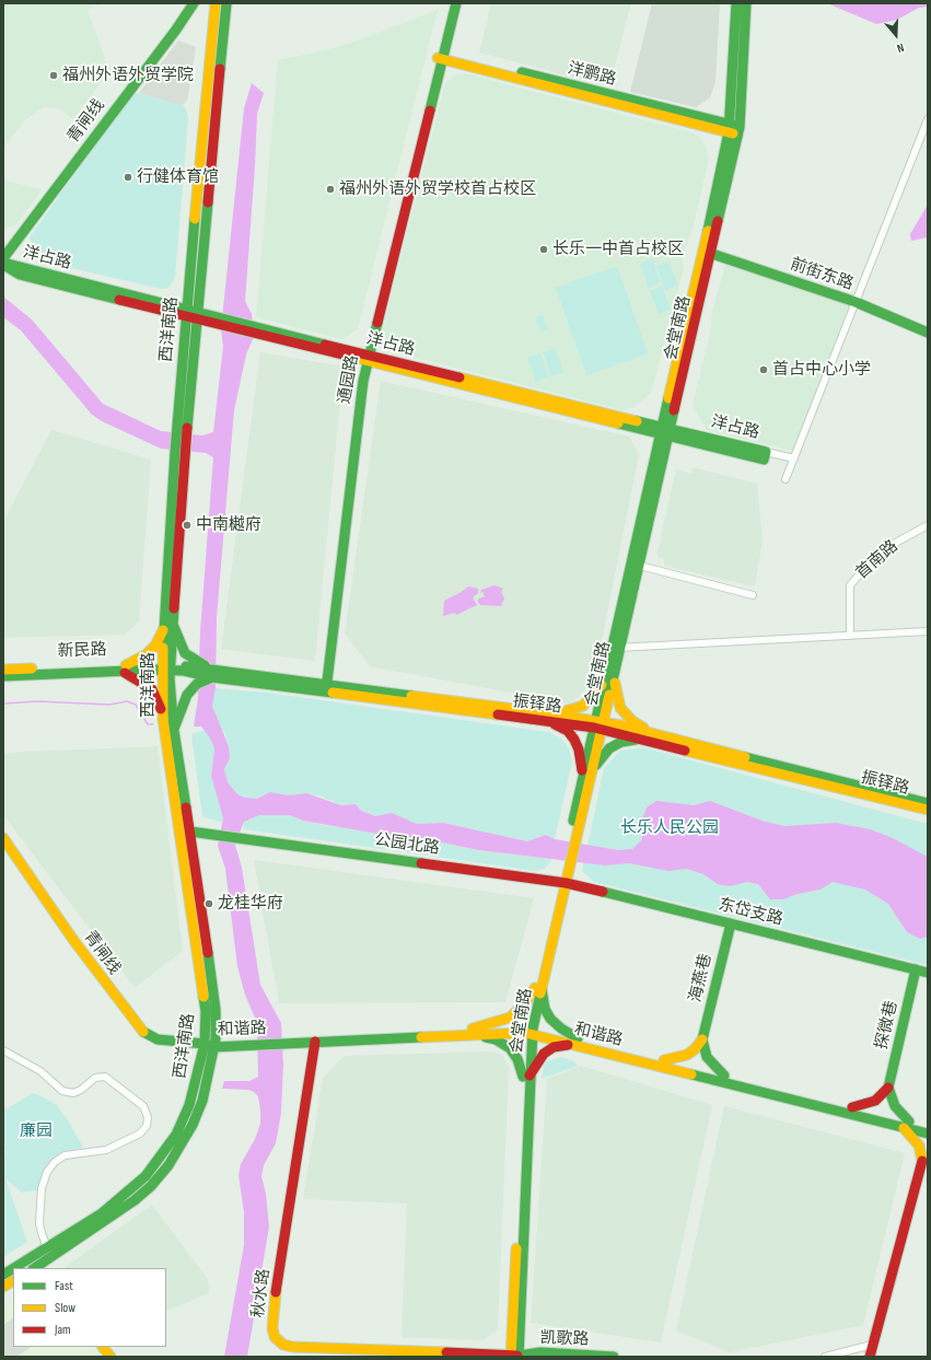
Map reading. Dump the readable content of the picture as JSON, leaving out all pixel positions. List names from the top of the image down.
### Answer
{
  "streets": {
    "main road": [
      "洋鹏路",
      "青闸线",
      "洋占路",
      "前街东路",
      "会堂南路",
      "西洋南路",
      "通园路",
      "新民路",
      "振铎路",
      "公园北路",
      "东岱支路",
      "海燕巷",
      "探微巷",
      "和谐路",
      "秋水路",
      "凯歌路"
    ],
    "street": ["首南路"]
  },
  "crossings": [
    ["洋鹏路", "会堂南路"],
    ["洋鹏路", "通园路"],
    ["青闸线", "西洋南路"],
    ["青闸线", "和谐路"],
    ["洋占路", "会堂南路"],
    ["洋占路", "西洋南路"],
    ["洋占路", "通园路"],
    ["前街东路", "会堂南路"],
    ["会堂南路", "振铎路"],
    ["会堂南路", "公园北路"],
    ["会堂南路", "东岱支路"],
    ["会堂南路", "和谐路"],
    ["会堂南路", "秋水路"],
    ["会堂南路", "凯歌路"],
    ["西洋南路", "新民路"],
    ["西洋南路", "振铎路"],
    ["西洋南路", "公园北路"],
    ["西洋南路", "和谐路"],
    ["通园路", "振铎路"],
    ["新民路", "振铎路"],
    ["公园北路", "东岱支路"],
    ["东岱支路", "海燕巷"],
    ["东岱支路", "探微巷"],
    ["和谐路", "秋水路"],
    ["秋水路", "凯歌路"]
  ],
  "parks": ["长乐人民公园", "廉园"],
  "places": [
    "福州外语外贸学院",
    "行健体育馆",
    "福州外语外贸学校首占校区",
    "长乐一中首占校区",
    "首占中心小学",
    "中南樾府",
    "龙桂华府"
  ],
  "legend": ["Fast", "Slow", "Jam"],
  "north": "bottom"
}
